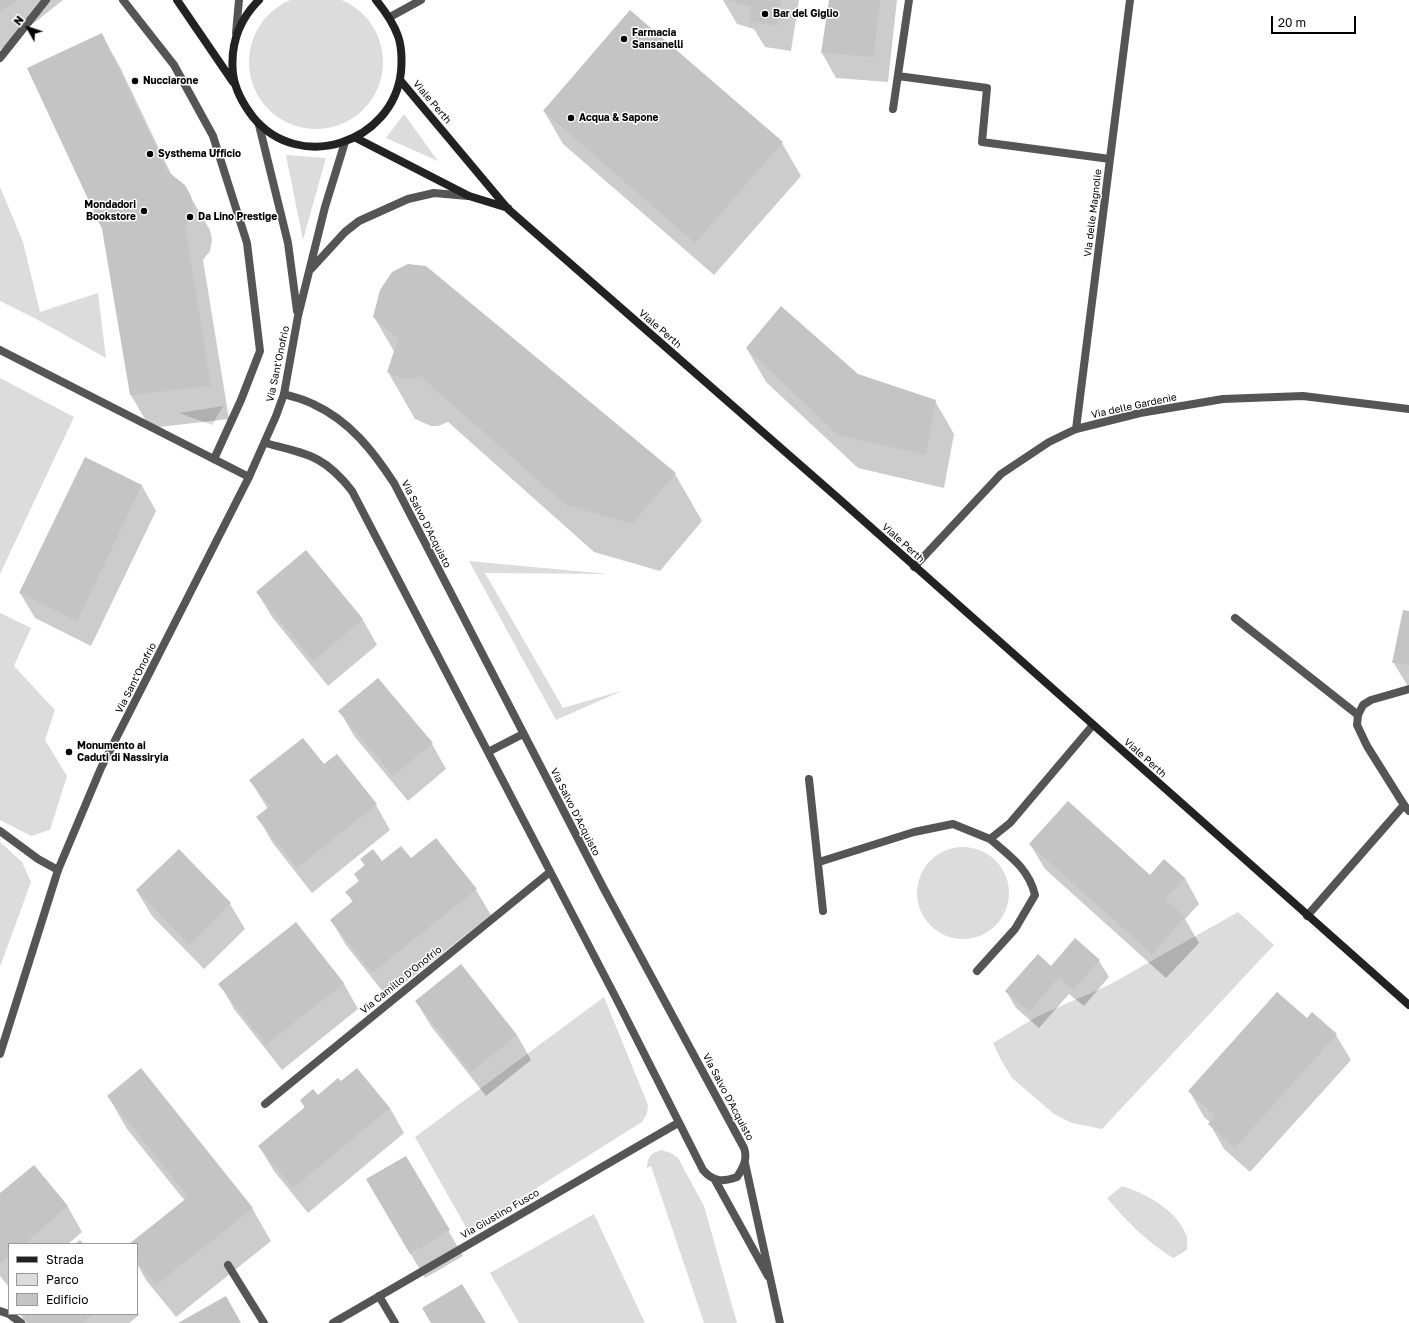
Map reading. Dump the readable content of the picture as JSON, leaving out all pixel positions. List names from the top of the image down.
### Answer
{
  "streets": {
    "main road": ["Viale Perth"],
    "street": [
      "Via delle Magnolie",
      "Via Sant'Onofrio",
      "Via delle Gardenie",
      "Via Salvo D'Acquisto",
      "Via Camillo D'Onofrio",
      "Via Giustino Fusco"
    ]
  },
  "crossings": [
    ["Viale Perth", "Via delle Gardenie"],
    ["Via delle Magnolie", "Via delle Gardenie"],
    ["Via Sant'Onofrio", "Via Salvo D'Acquisto"]
  ],
  "places": [
    "Bar del Giglio",
    "Farmacia Sansanelli",
    "Nucciarone",
    "Acqua & Sapone",
    "Systhema Ufficio",
    "Mondadori Bookstore",
    "Da Lino Prestige",
    "Monumento ai Caduti di Nassiryia"
  ],
  "legend": ["Strada", "Parco", "Edificio"],
  "scale_bar": "20 m",
  "north": "top left"
}
